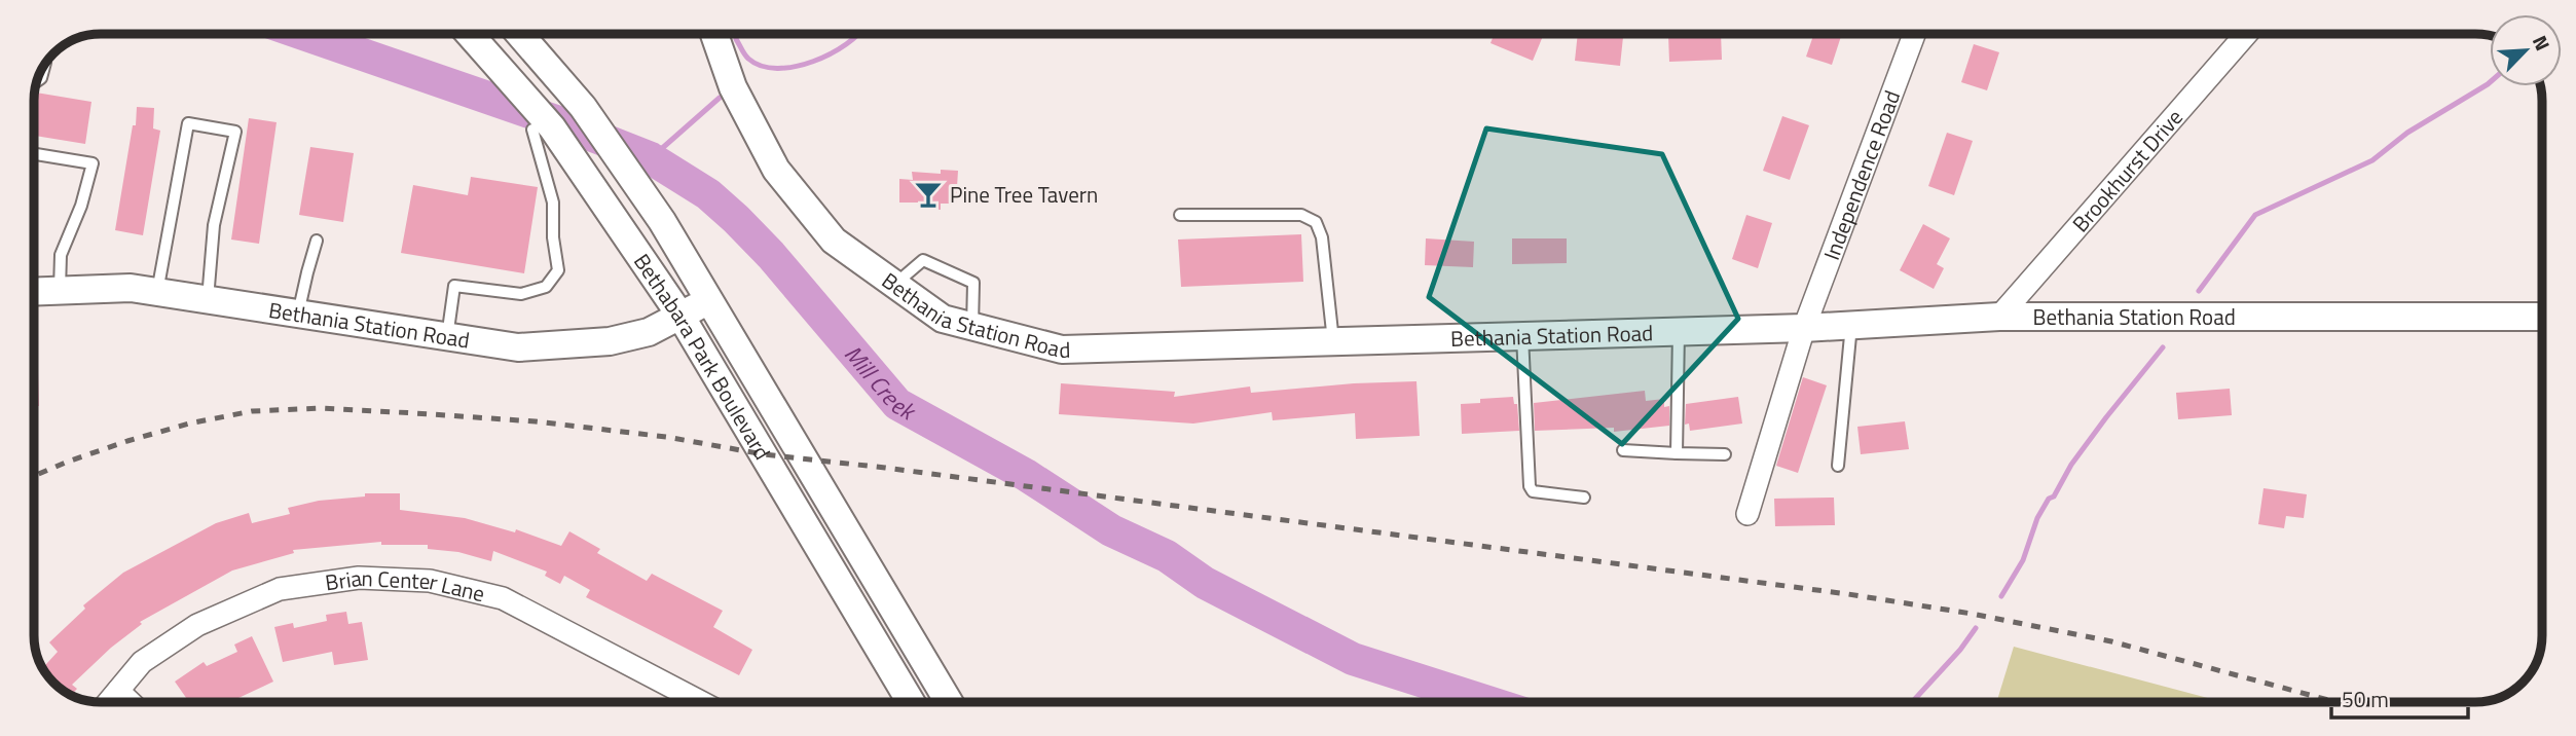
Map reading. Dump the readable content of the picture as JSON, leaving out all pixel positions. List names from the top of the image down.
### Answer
{
  "streets": {
    "street": [
      "Brookhurst Drive",
      "Independence Road",
      "Bethania Station Road",
      "Bethabara Park Boulevard",
      "Brian Center Lane"
    ]
  },
  "crossings": [
    ["Brookhurst Drive", "Bethania Station Road"],
    ["Independence Road", "Bethania Station Road"],
    ["Bethania Station Road", "Bethabara Park Boulevard"]
  ],
  "water": ["Mill Creek"],
  "places": {
    "bar": ["Pine Tree Tavern"]
  },
  "scale_bar": "50 m",
  "north": "top right"
}
